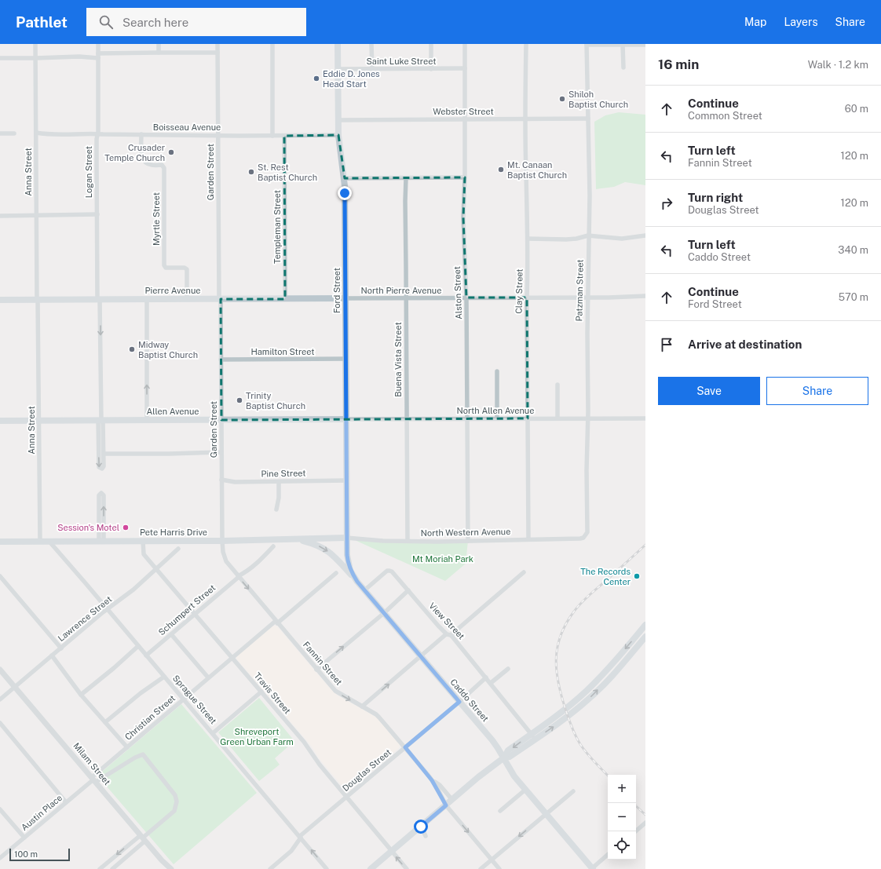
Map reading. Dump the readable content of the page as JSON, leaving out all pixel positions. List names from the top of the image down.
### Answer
{
  "streets": {
    "main road": [
      "Pierre Avenue",
      "Ford Street",
      "Allen Avenue",
      "Pete Harris Drive",
      "Caddo Street"
    ],
    "street": [
      "Saint Luke Street",
      "Webster Street",
      "Boisseau Avenue",
      "Anna Street",
      "Logan Street",
      "Garden Street",
      "Myrtle Street",
      "Templeman Street",
      "North Pierre Avenue",
      "Patzman Street",
      "Clay Street",
      "Alston Street",
      "Hamilton Street",
      "Buena Vista Street",
      "North Allen Avenue",
      "Pine Street",
      "North Western Avenue",
      "Schumpert Street",
      "Lawrence Street",
      "View Street",
      "Fannin Street",
      "Travis Street",
      "Sprague Street",
      "Christian Street",
      "Milam Street",
      "Douglas Street",
      "Austin Place"
    ]
  },
  "crossings": [
    ["Saint Luke Street", "Ford Street"],
    ["Saint Luke Street", "Alston Street"],
    ["Webster Street", "Ford Street"],
    ["Webster Street", "Patzman Street"],
    ["Webster Street", "Clay Street"],
    ["Webster Street", "Alston Street"],
    ["Boisseau Avenue", "Anna Street"],
    ["Boisseau Avenue", "Logan Street"],
    ["Boisseau Avenue", "Garden Street"],
    ["Boisseau Avenue", "Myrtle Street"],
    ["Boisseau Avenue", "Templeman Street"],
    ["Boisseau Avenue", "Ford Street"],
    ["Anna Street", "Pierre Avenue"],
    ["Anna Street", "Allen Avenue"],
    ["Anna Street", "Pete Harris Drive"],
    ["Logan Street", "Pierre Avenue"],
    ["Logan Street", "Allen Avenue"],
    ["Garden Street", "Pierre Avenue"],
    ["Garden Street", "Hamilton Street"],
    ["Garden Street", "Allen Avenue"],
    ["Garden Street", "Pine Street"],
    ["Garden Street", "Pete Harris Drive"],
    ["Garden Street", "Fannin Street"],
    ["Myrtle Street", "Pierre Avenue"],
    ["Templeman Street", "Pierre Avenue"],
    ["Pierre Avenue", "Ford Street"],
    ["Pierre Avenue", "North Pierre Avenue"],
    ["Ford Street", "North Pierre Avenue"],
    ["Ford Street", "Hamilton Street"],
    ["Ford Street", "North Allen Avenue"],
    ["Ford Street", "Allen Avenue"],
    ["Ford Street", "Pine Street"],
    ["Ford Street", "Pete Harris Drive"],
    ["Ford Street", "North Western Avenue"],
    ["Ford Street", "Caddo Street"],
    ["North Pierre Avenue", "Patzman Street"],
    ["North Pierre Avenue", "Clay Street"],
    ["North Pierre Avenue", "Alston Street"],
    ["North Pierre Avenue", "Buena Vista Street"],
    ["Patzman Street", "North Allen Avenue"],
    ["Patzman Street", "North Western Avenue"],
    ["Clay Street", "North Allen Avenue"],
    ["Clay Street", "North Western Avenue"],
    ["Alston Street", "North Allen Avenue"],
    ["Alston Street", "North Western Avenue"],
    ["Buena Vista Street", "North Allen Avenue"],
    ["Buena Vista Street", "North Western Avenue"],
    ["North Allen Avenue", "Allen Avenue"],
    ["Pete Harris Drive", "North Western Avenue"],
    ["Pete Harris Drive", "Fannin Street"],
    ["Pete Harris Drive", "Travis Street"],
    ["Pete Harris Drive", "Sprague Street"],
    ["Pete Harris Drive", "Caddo Street"],
    ["North Western Avenue", "Caddo Street"],
    ["Schumpert Street", "Fannin Street"],
    ["Schumpert Street", "Travis Street"],
    ["Schumpert Street", "Sprague Street"],
    ["Lawrence Street", "Travis Street"],
    ["Lawrence Street", "Sprague Street"],
    ["Lawrence Street", "Milam Street"],
    ["View Street", "Caddo Street"],
    ["View Street", "Douglas Street"],
    ["Fannin Street", "Christian Street"],
    ["Fannin Street", "Douglas Street"],
    ["Travis Street", "Christian Street"],
    ["Travis Street", "Douglas Street"],
    ["Sprague Street", "Christian Street"],
    ["Sprague Street", "Douglas Street"],
    ["Caddo Street", "Douglas Street"],
    ["Christian Street", "Milam Street"],
    ["Christian Street", "Austin Place"],
    ["Milam Street", "Austin Place"]
  ],
  "one_way": ["Fannin Street"],
  "parks": ["Mt Moriah Park", "Shreveport Green Urban Farm"],
  "places": [
    "Eddie D. Jones Head Start",
    "Shiloh Baptist Church",
    "Crusader Temple Church",
    "Mt. Canaan Baptist Church",
    "St. Rest Baptist Church",
    "Midway Baptist Church",
    "Trinity Baptist Church",
    "Session's Motel",
    "The Records Center"
  ],
  "scale_bar": "100 m",
  "page": {
    "header": "Pathlet",
    "search": "Search here",
    "nav": ["Map", "Layers", "Share"],
    "heading": ["16 min", "Walk · 1.2 km"],
    "list": [
      ["Continue", "Common Street", "60 m"],
      ["Turn left", "Fannin Street", "120 m"],
      ["Turn right", "Douglas Street", "120 m"],
      ["Turn left", "Caddo Street", "340 m"],
      ["Continue", "Ford Street", "570 m"],
      "Arrive at destination"
    ],
    "buttons": ["Save", "Share"],
    "map_buttons": ["+", "−"],
    "scale": "100 m"
  }
}
